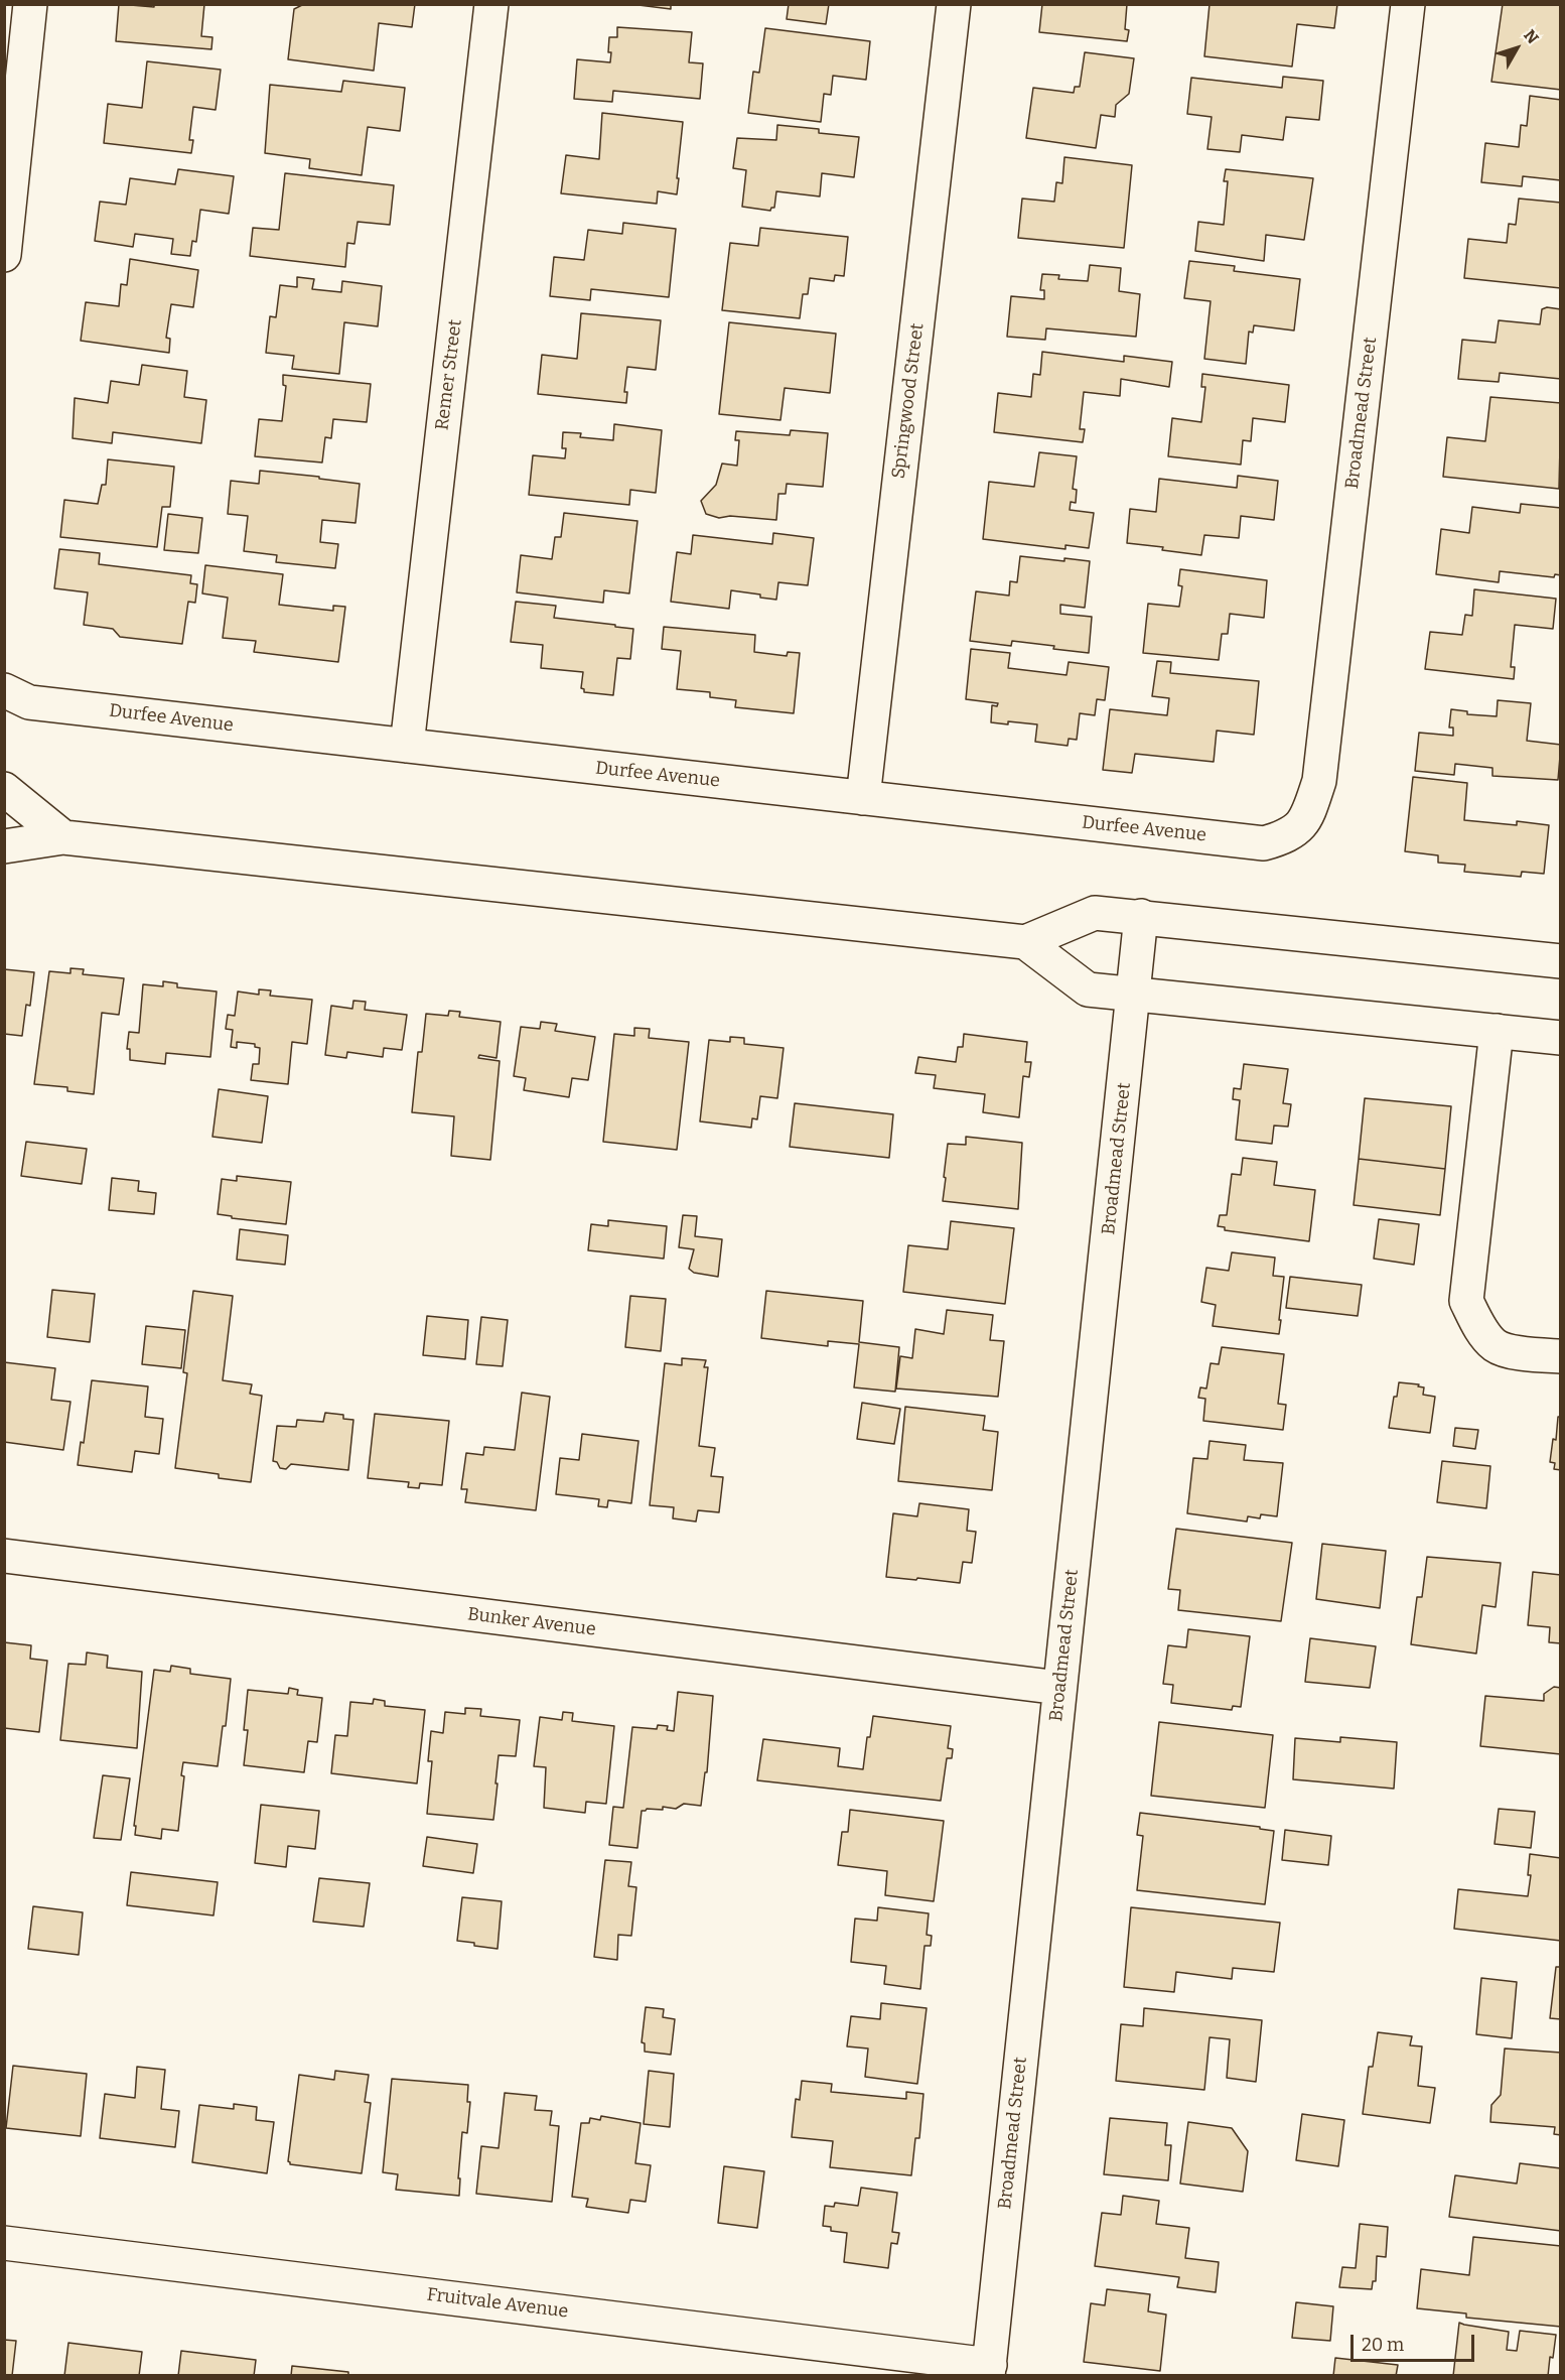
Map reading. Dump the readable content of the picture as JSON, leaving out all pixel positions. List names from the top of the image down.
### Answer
{
  "streets": {
    "street": [
      "Remer Street",
      "Springwood Street",
      "Broadmead Street",
      "Durfee Avenue",
      "Bunker Avenue",
      "Fruitvale Avenue"
    ]
  },
  "crossings": [
    ["Remer Street", "Durfee Avenue"],
    ["Springwood Street", "Durfee Avenue"],
    ["Broadmead Street", "Durfee Avenue"],
    ["Broadmead Street", "Bunker Avenue"],
    ["Broadmead Street", "Fruitvale Avenue"]
  ],
  "scale_bar": "20 m",
  "north": "top right"
}
